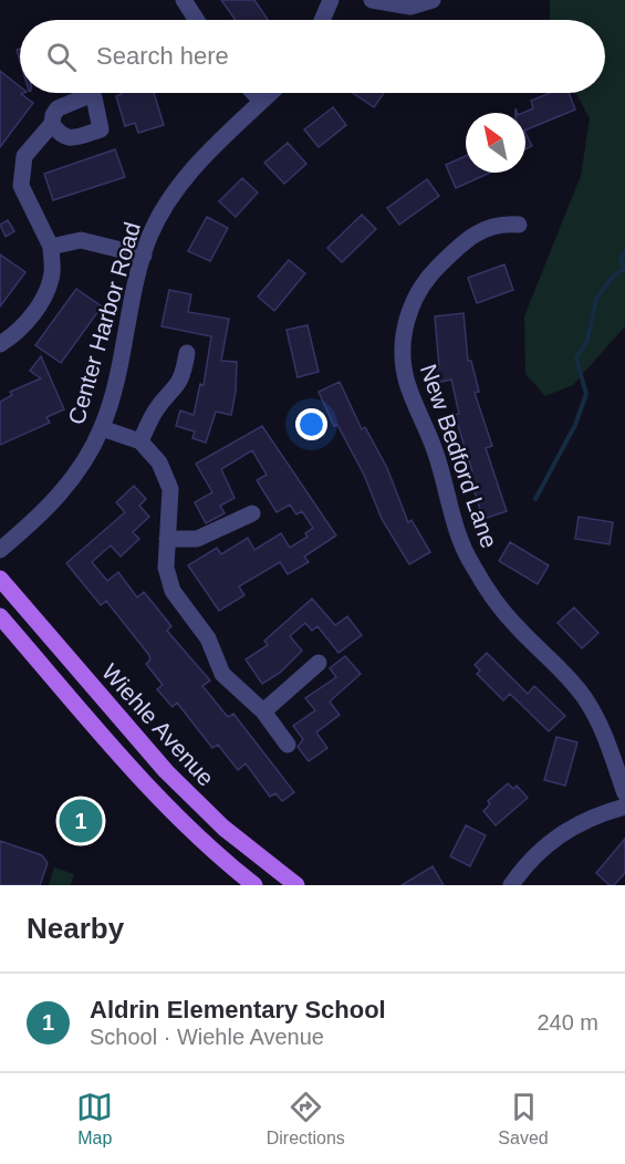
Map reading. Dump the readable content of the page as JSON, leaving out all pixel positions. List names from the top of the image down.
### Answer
{
  "streets": {
    "main road": ["Wiehle Avenue"],
    "street": ["Center Harbor Road", "New Bedford Lane"]
  },
  "north": "top left",
  "page": {
    "search": "Search here",
    "pins": "1",
    "heading": "Nearby",
    "list": [
      {
        "mark": "1",
        "name": "Aldrin Elementary School",
        "note": "School · Wiehle Avenue",
        "value": "240 m"
      }
    ],
    "nav": ["Map", "Directions", "Saved"]
  }
}
